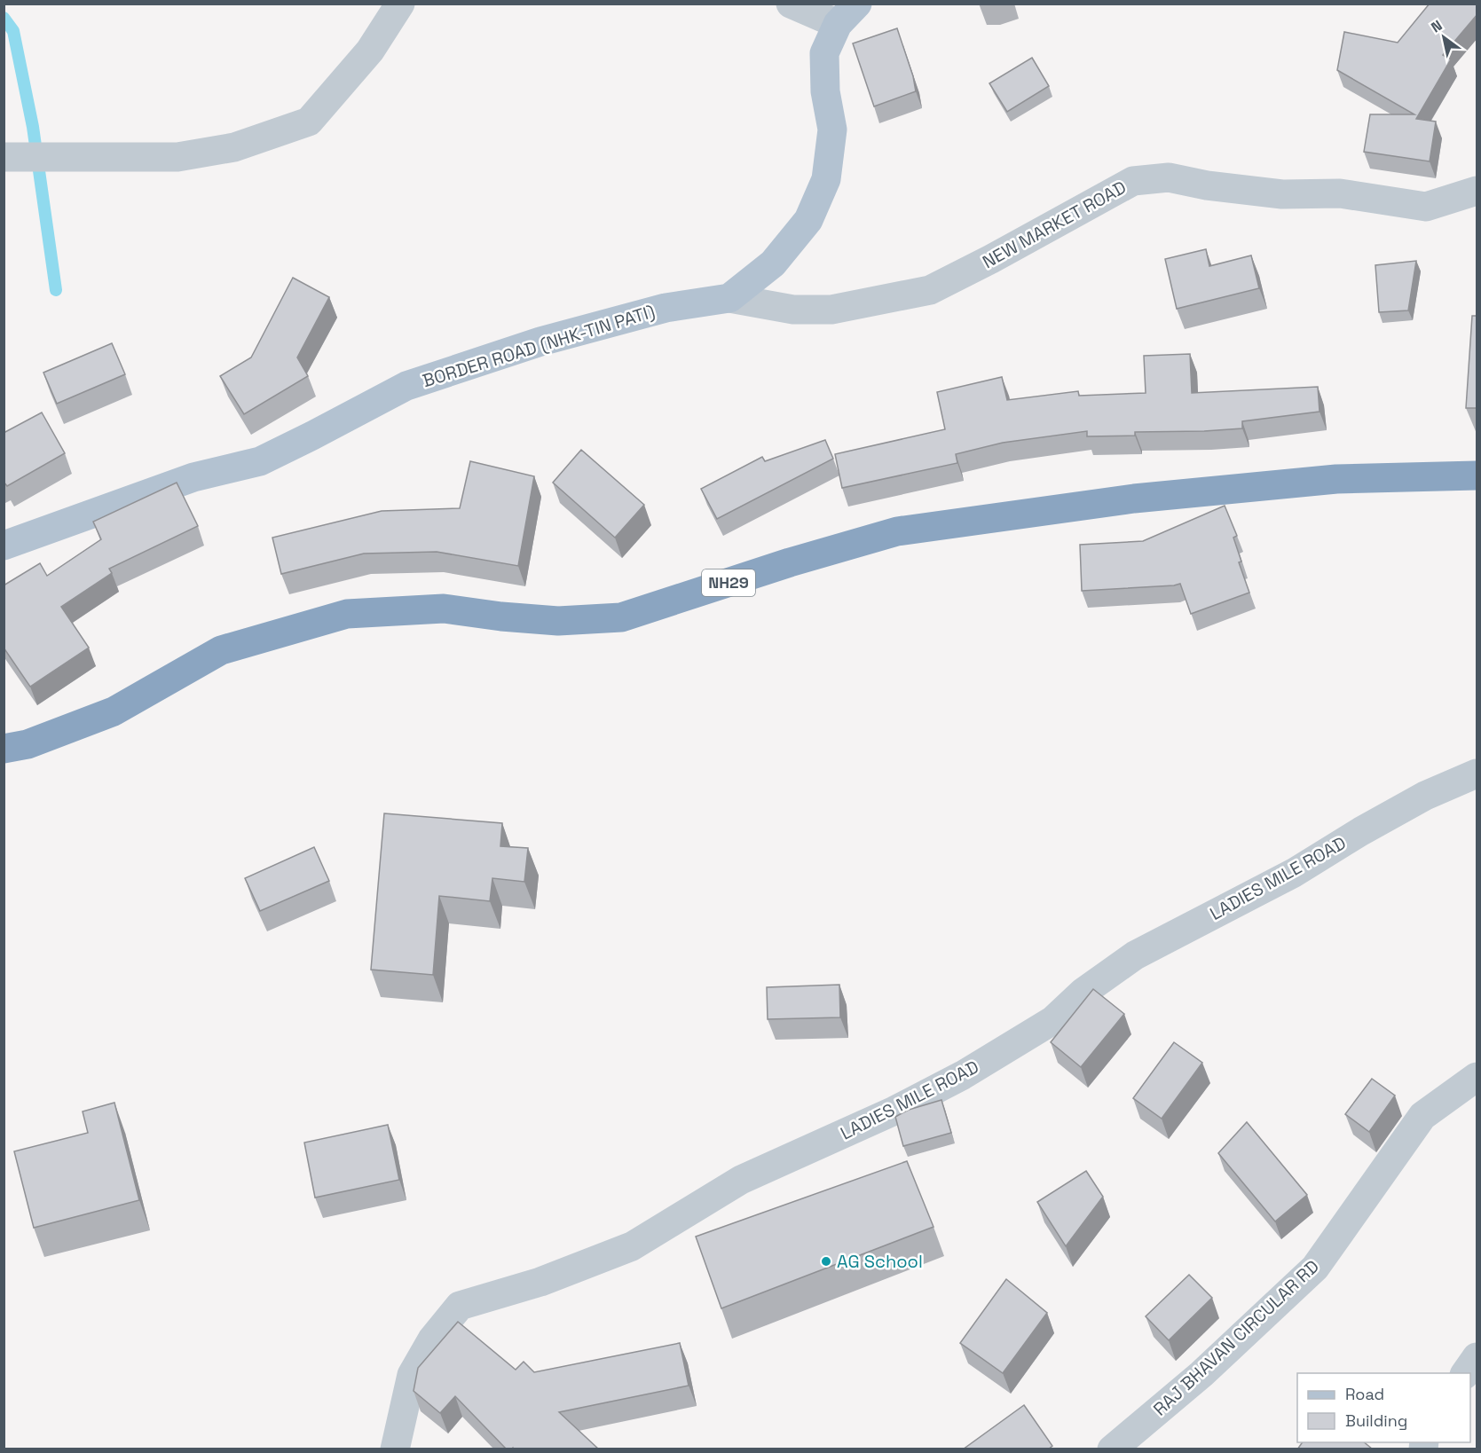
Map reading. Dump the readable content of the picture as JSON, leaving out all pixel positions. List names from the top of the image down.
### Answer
{
  "streets": {
    "highway": ["NH29"],
    "main road": ["BORDER ROAD (NHK-TIN PATI)"],
    "street": ["NEW MARKET ROAD", "LADIES MILE ROAD", "RAJ BHAVAN CIRCULAR RD"]
  },
  "crossings": [
    ["NEW MARKET ROAD", "BORDER ROAD (NHK-TIN PATI)"]
  ],
  "places": ["AG School"],
  "legend": ["Road", "Building"],
  "north": "top left"
}
